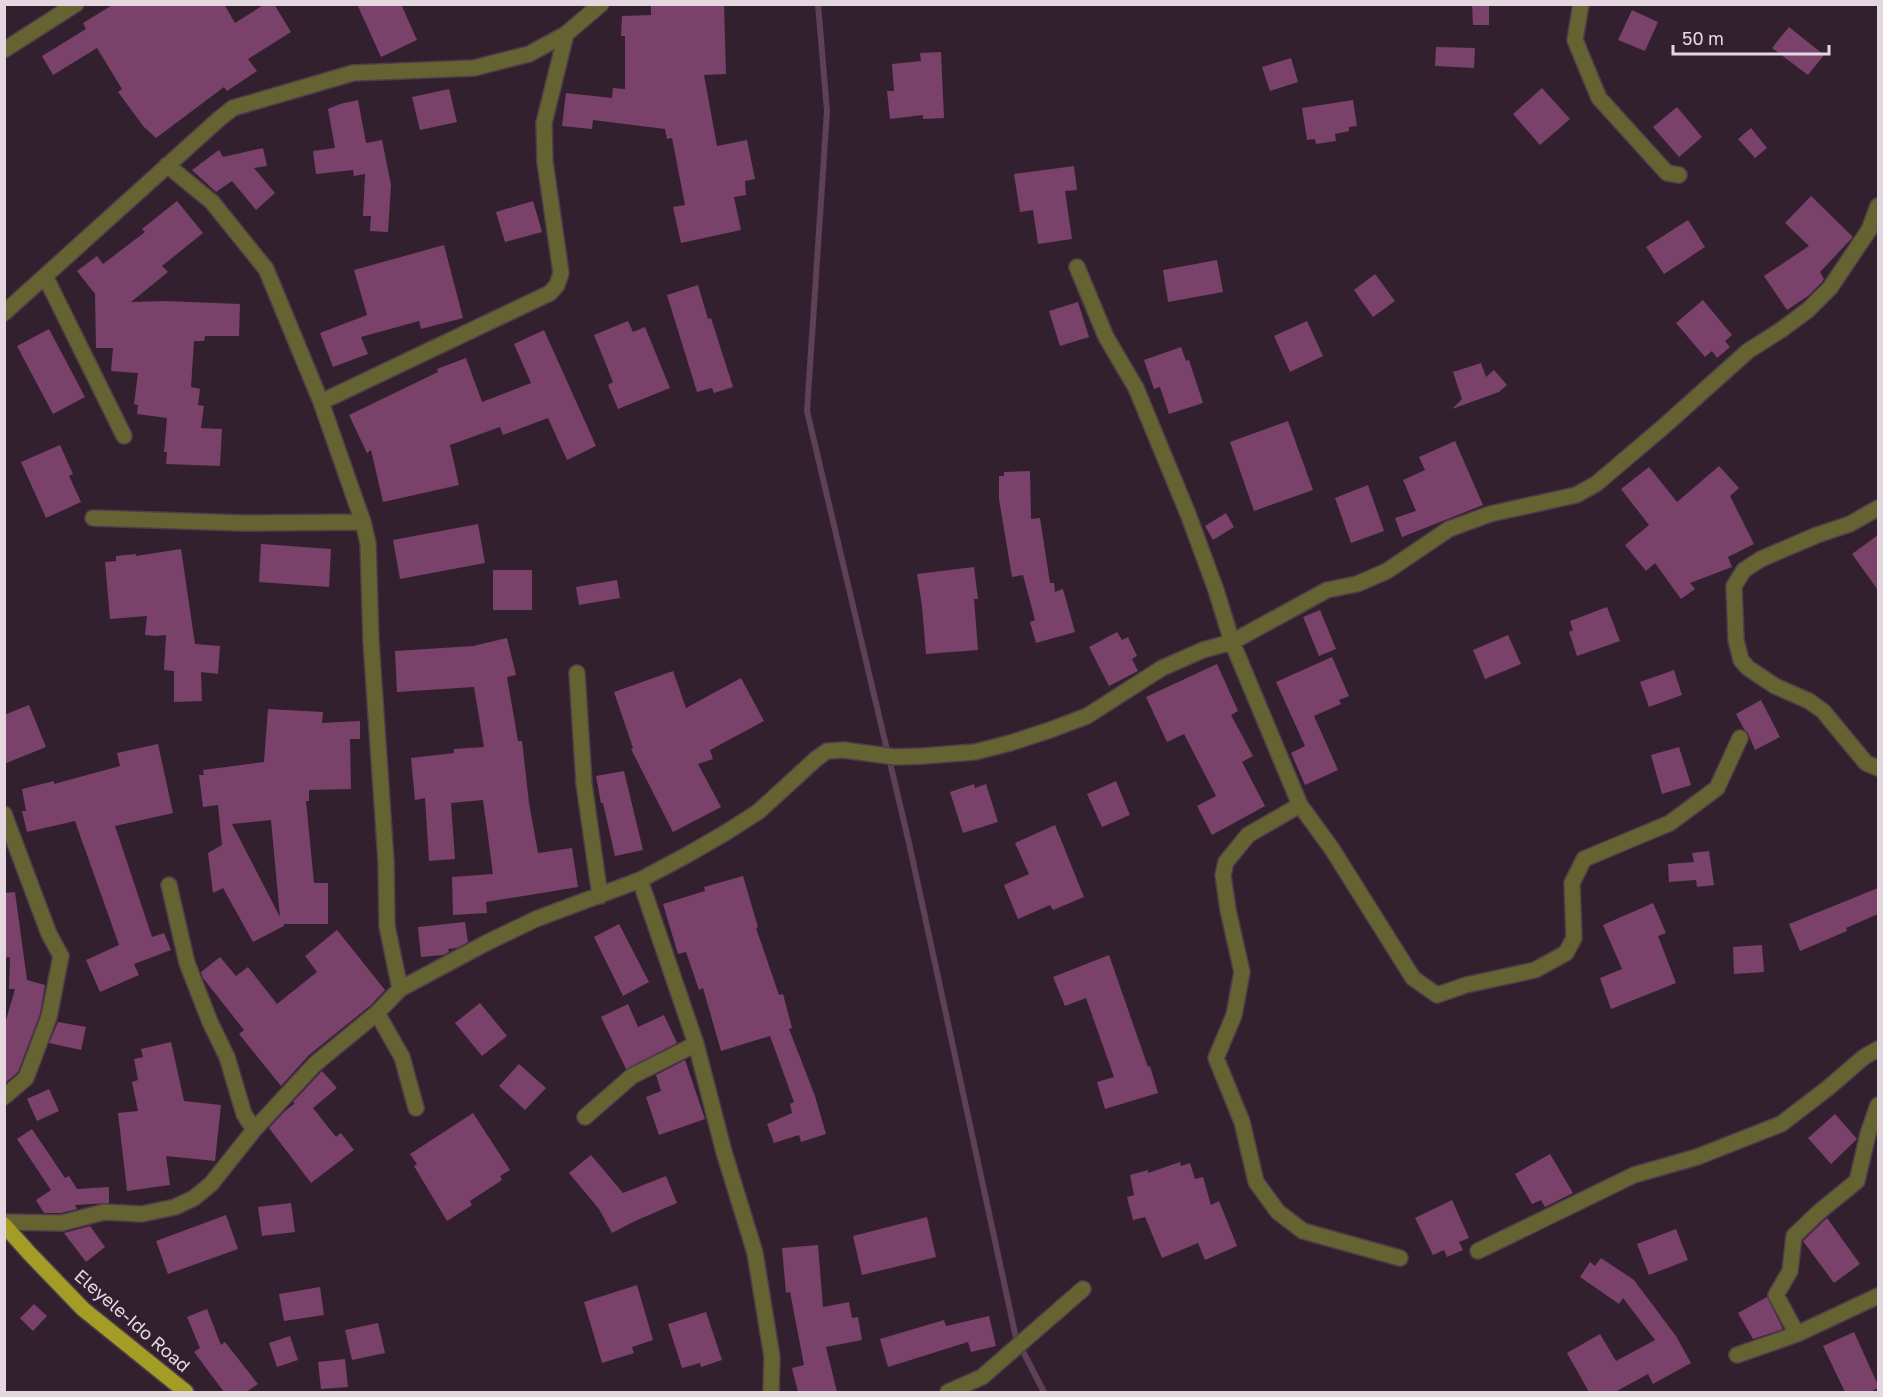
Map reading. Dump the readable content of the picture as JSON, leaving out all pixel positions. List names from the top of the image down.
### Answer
{
  "streets": {
    "main road": ["Eleyele-Ido Road"]
  },
  "scale_bar": "50 m"
}
